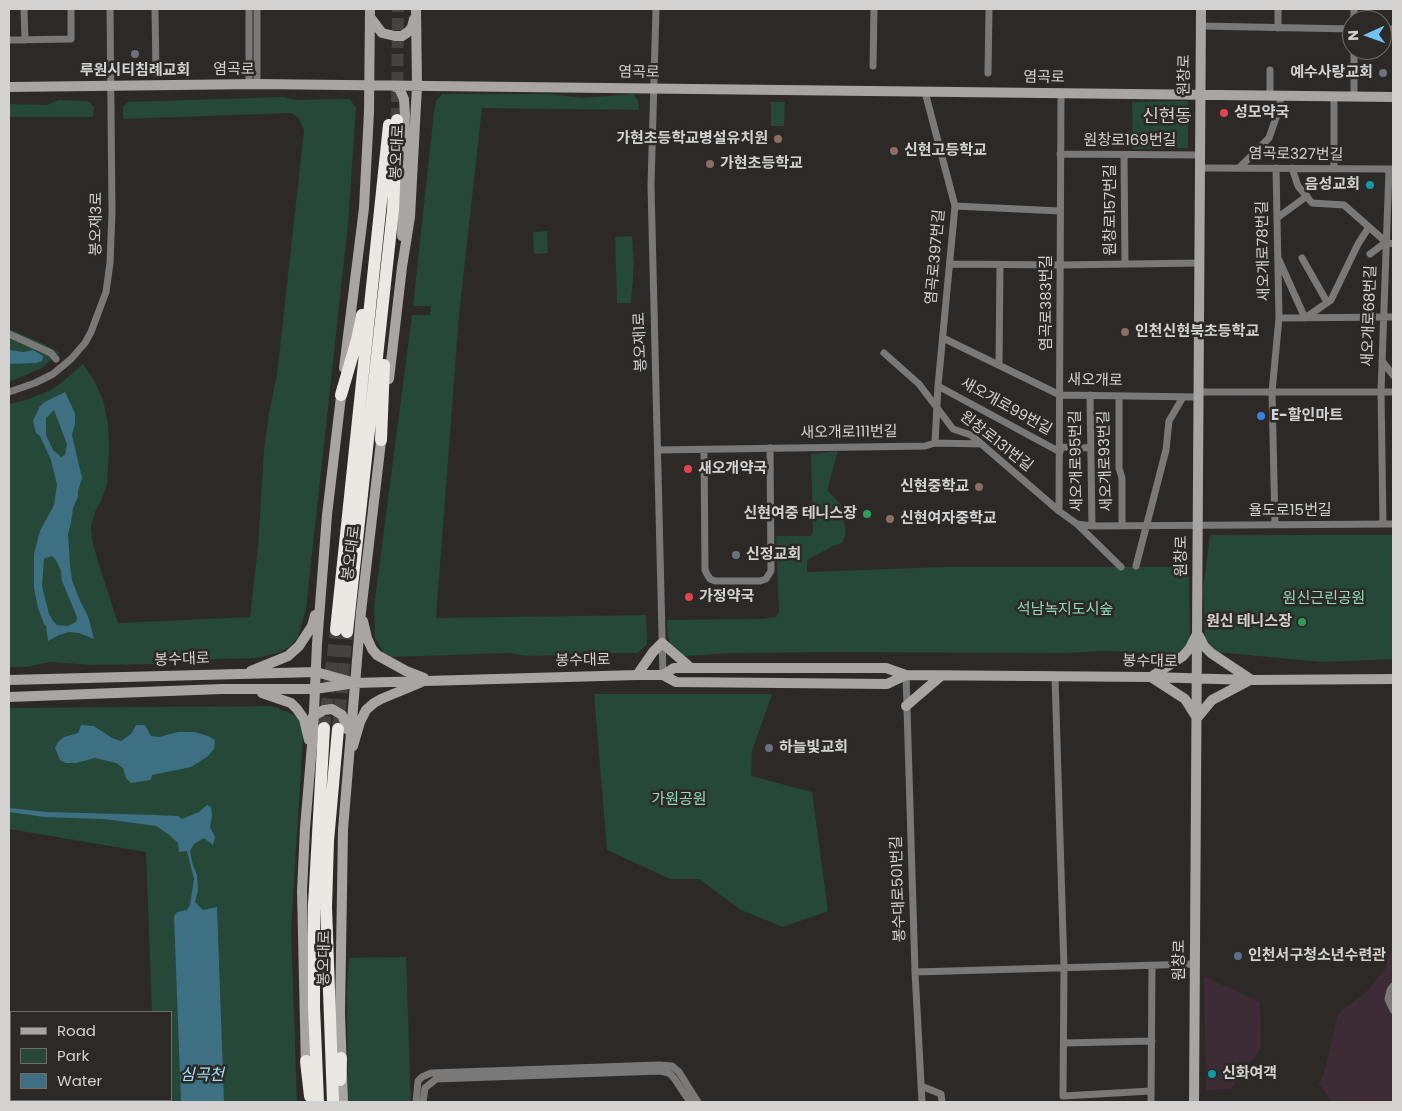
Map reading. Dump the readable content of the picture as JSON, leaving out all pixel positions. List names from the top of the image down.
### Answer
{
  "streets": {
    "highway": ["봉오대로"],
    "main road": ["염곡로", "원창로", "봉수대로"],
    "street": [
      "원창로169번길",
      "염곡로327번길",
      "원창로157번길",
      "봉오재3로",
      "새오개로78번길",
      "염곡로397번길",
      "염곡로383번길",
      "새오개로68번길",
      "봉오재1로",
      "새오개로",
      "새오개로99번길",
      "새오개로111번길",
      "원창로131번길",
      "새오개로95번길",
      "새오개로93번길",
      "율도로15번길",
      "봉수대로501번길"
    ]
  },
  "crossings": [
    ["염곡로", "원창로"],
    ["염곡로", "봉오대로"],
    ["염곡로", "봉오재3로"],
    ["염곡로", "염곡로397번길"],
    ["염곡로", "염곡로383번길"],
    ["염곡로", "봉오재1로"],
    ["원창로", "원창로169번길"],
    ["원창로", "염곡로327번길"],
    ["원창로", "원창로157번길"],
    ["원창로", "새오개로"],
    ["원창로", "원창로131번길"],
    ["원창로", "율도로15번길"],
    ["원창로", "봉수대로"],
    ["원창로169번길", "원창로157번길"],
    ["원창로169번길", "염곡로383번길"],
    ["봉오대로", "봉수대로"],
    ["염곡로327번길", "새오개로78번길"],
    ["염곡로327번길", "새오개로68번길"],
    ["원창로157번길", "염곡로397번길"],
    ["원창로157번길", "염곡로383번길"],
    ["새오개로78번길", "새오개로"],
    ["새오개로78번길", "율도로15번길"],
    ["염곡로397번길", "새오개로"],
    ["염곡로383번길", "새오개로"],
    ["염곡로383번길", "새오개로99번길"],
    ["새오개로68번길", "새오개로"],
    ["봉오재1로", "새오개로111번길"],
    ["봉오재1로", "봉수대로"],
    ["새오개로", "새오개로99번길"],
    ["새오개로", "새오개로95번길"],
    ["새오개로", "새오개로93번길"],
    ["새오개로99번길", "원창로131번길"],
    ["새오개로111번길", "원창로131번길"],
    ["원창로131번길", "새오개로95번길"],
    ["원창로131번길", "새오개로93번길"],
    ["원창로131번길", "율도로15번길"],
    ["봉수대로", "봉수대로501번길"]
  ],
  "districts": ["신현동"],
  "water": ["심곡천"],
  "parks": ["원신근린공원", "석남녹지도시숲", "가원공원"],
  "places": [
    "루원시티침례교회",
    "예수사랑교회",
    "성모약국",
    "가현초등학교병설유치원",
    "신현고등학교",
    "가현초등학교",
    "음성교회",
    "인천신현북초등학교",
    "E-할인마트",
    "새오개약국",
    "신현중학교",
    "신현여중 테니스장",
    "신현여자중학교",
    "신정교회",
    "가정약국",
    "원신 테니스장",
    "하늘빛교회",
    "인천서구청소년수련관",
    "신화여객"
  ],
  "legend": ["Road", "Park", "Water"],
  "north": "left"
}
